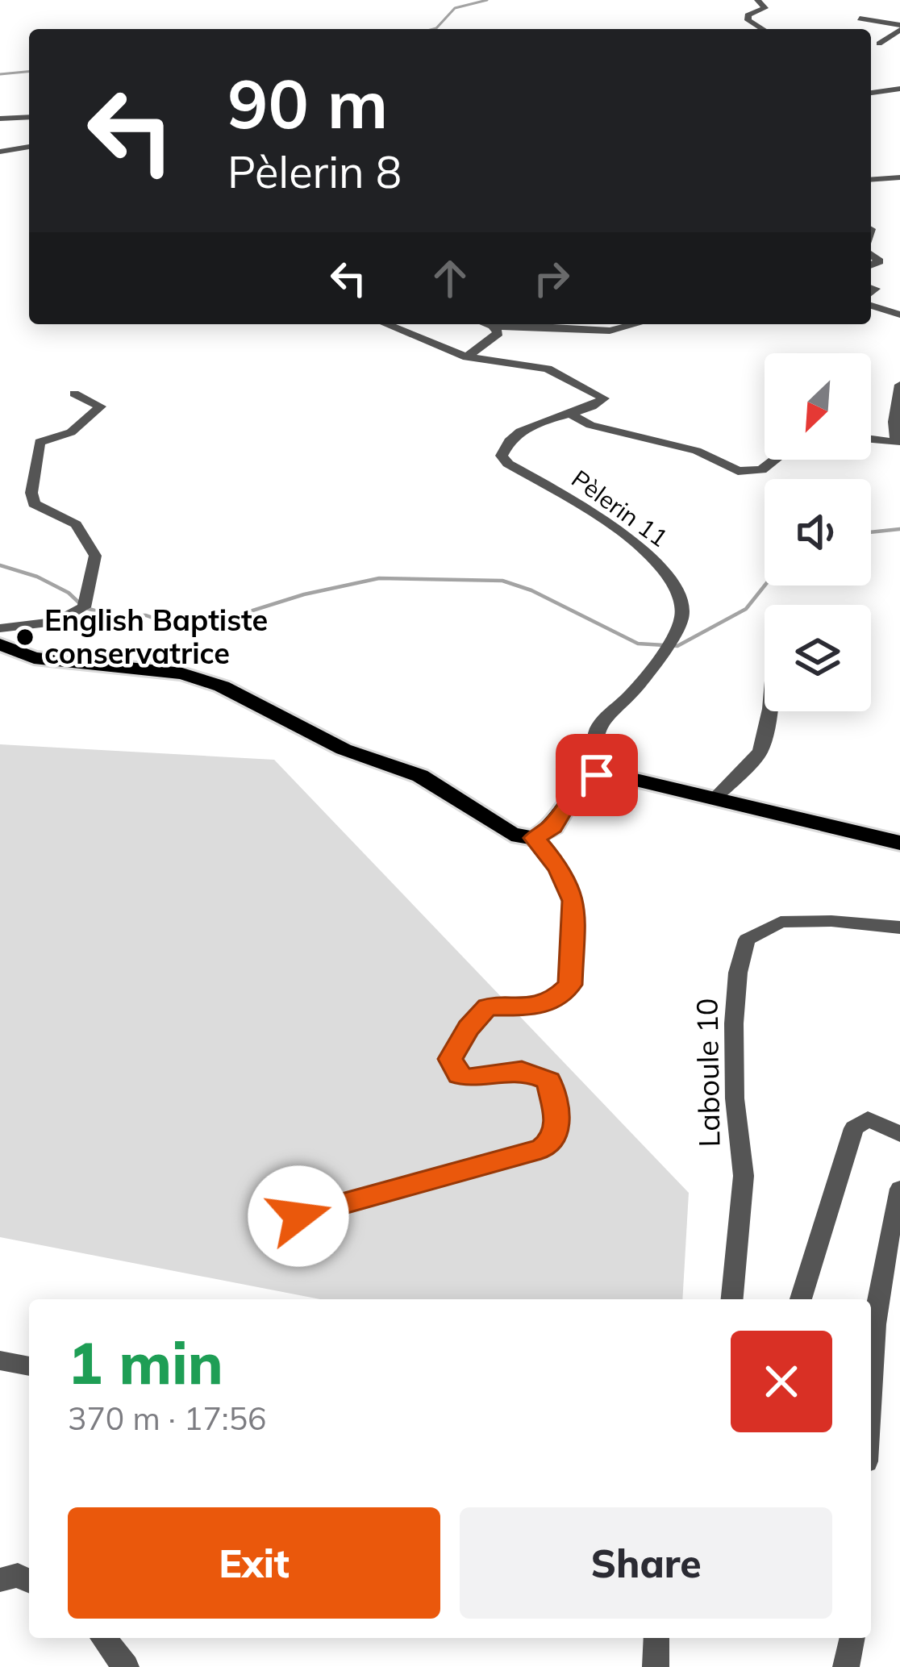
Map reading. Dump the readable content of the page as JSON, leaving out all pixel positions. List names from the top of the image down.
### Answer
{
  "streets": {
    "street": ["Pèlerin 11", "Laboule 10"]
  },
  "places": ["English Baptiste conservatrice"],
  "north": "bottom left",
  "page": {
    "turn": ["90 m", "Pèlerin 8"],
    "heading": ["1 min", "370 m · 17:56"],
    "buttons": ["Exit", "Share"]
  }
}
